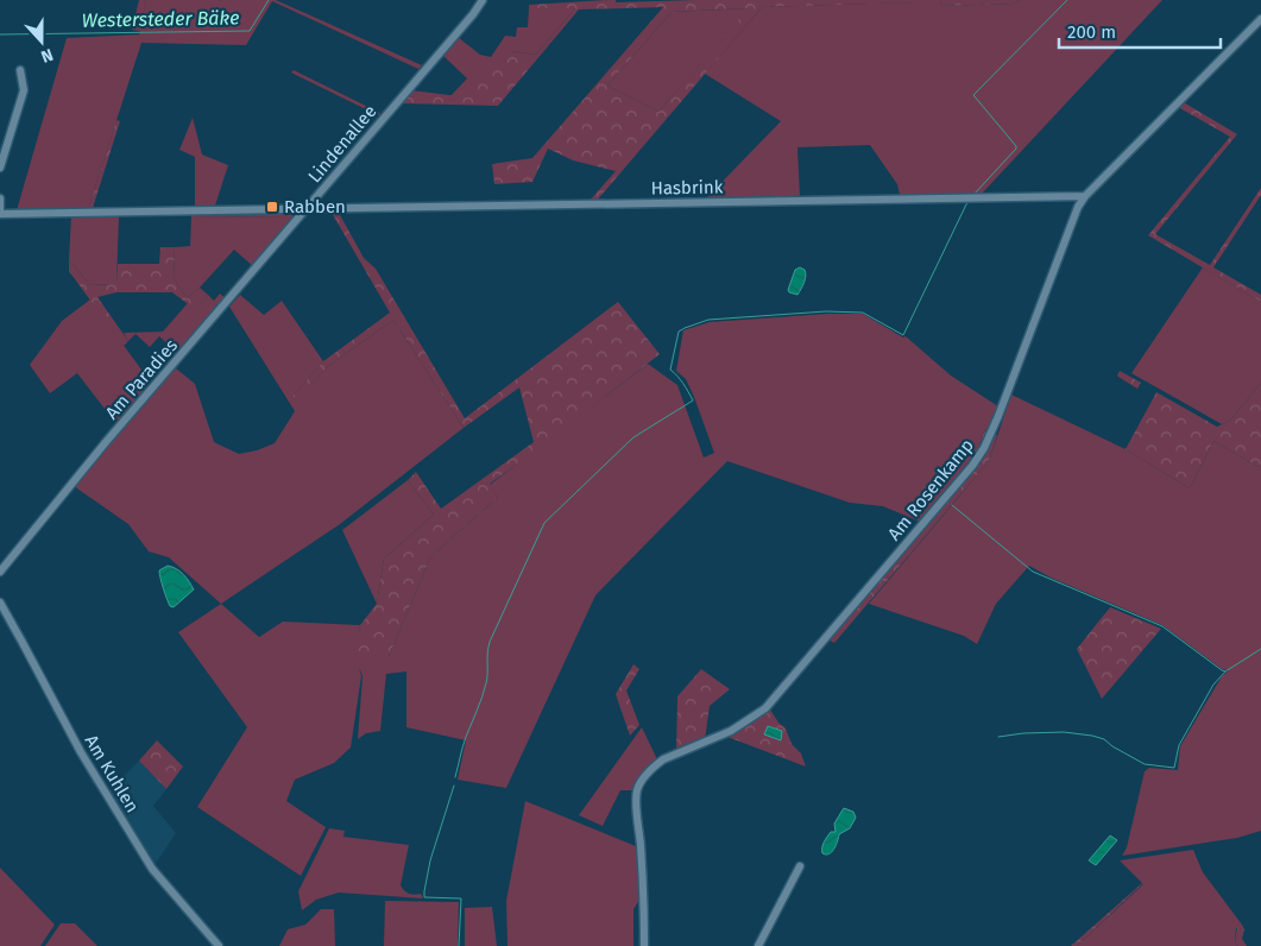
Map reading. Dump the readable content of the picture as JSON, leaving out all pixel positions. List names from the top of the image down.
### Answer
{
  "streets": {
    "street": [
      "Lindenallee",
      "Hasbrink",
      "Am Paradies",
      "Am Rosenkamp",
      "Am Kuhlen"
    ]
  },
  "crossings": [
    ["Lindenallee", "Hasbrink"],
    ["Lindenallee", "Am Paradies"],
    ["Hasbrink", "Am Paradies"],
    ["Hasbrink", "Am Rosenkamp"]
  ],
  "water": ["Westersteder Bäke"],
  "places": {
    "transit": ["Rabben"]
  },
  "scale_bar": "200 m",
  "north": "bottom"
}
